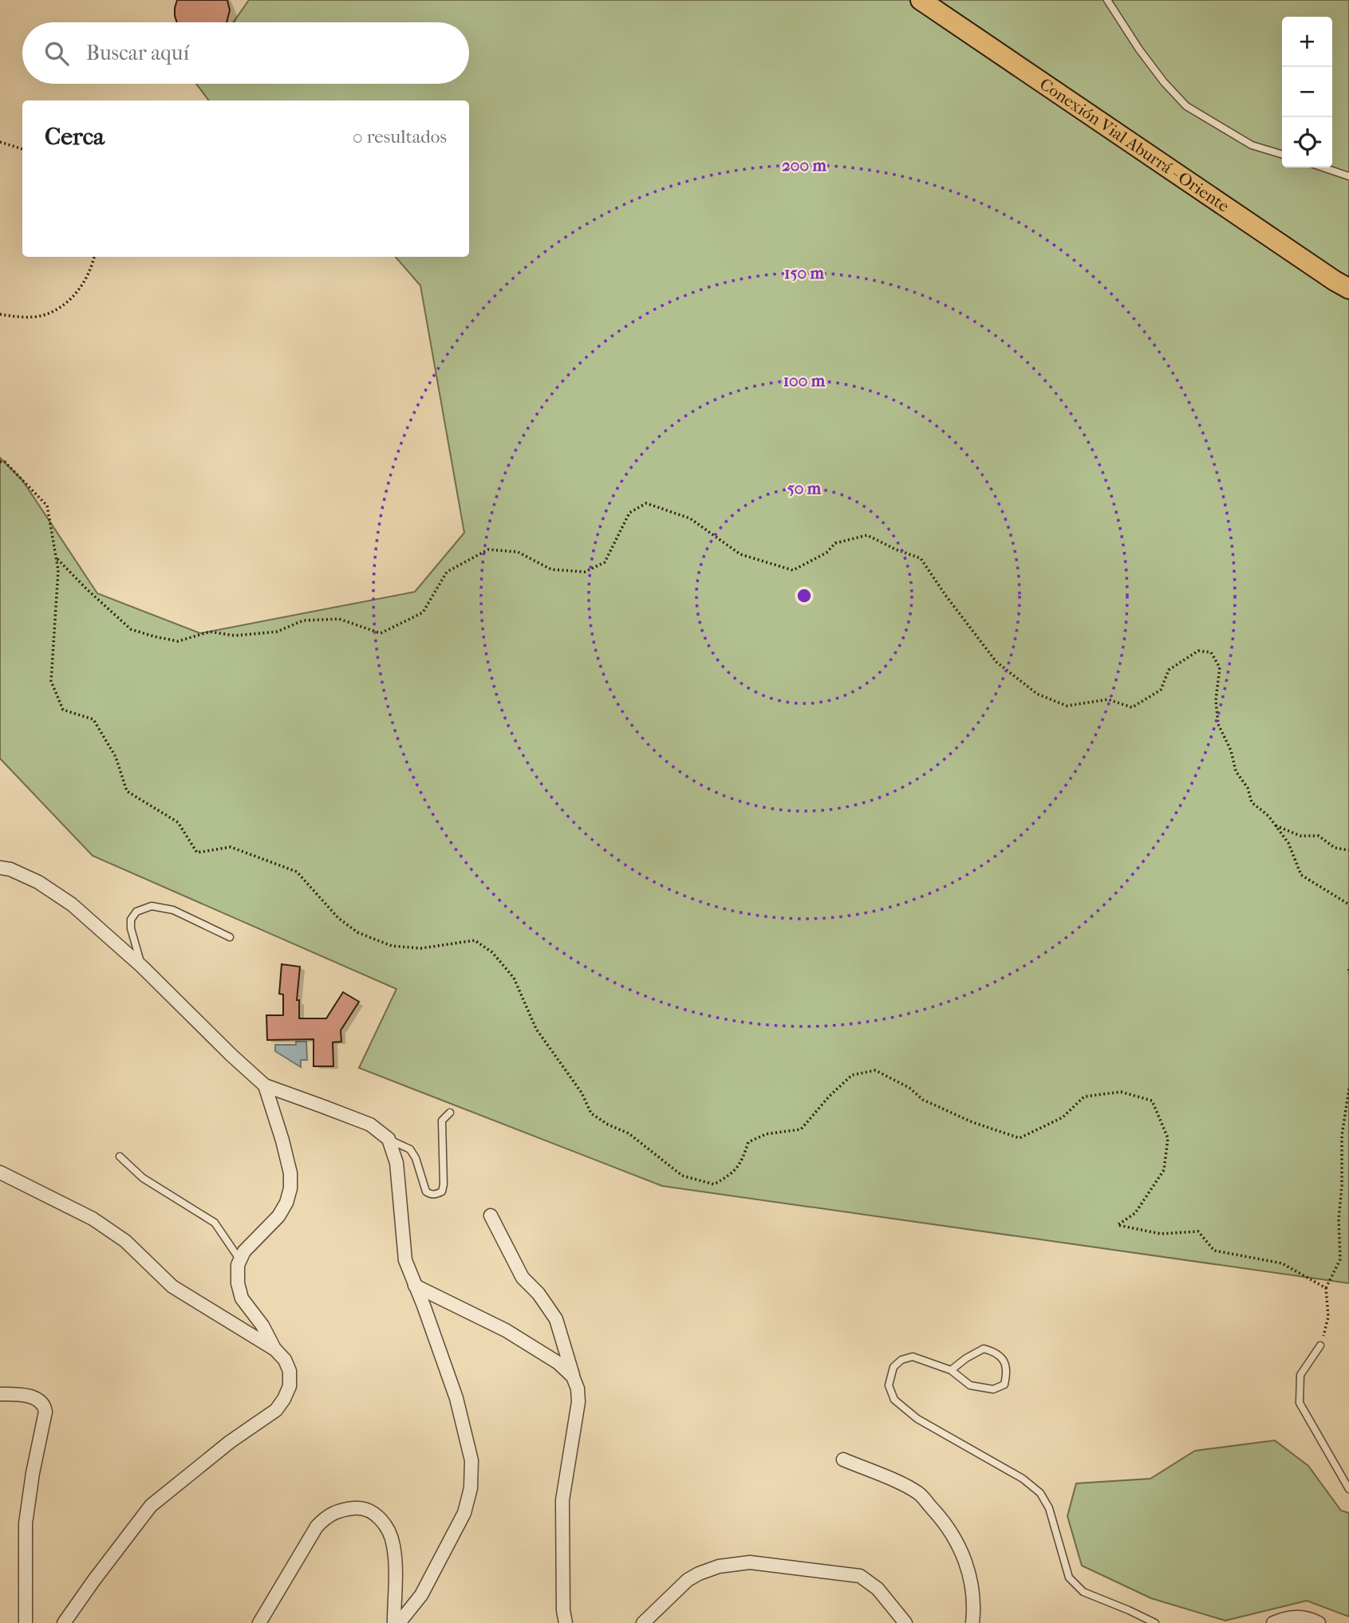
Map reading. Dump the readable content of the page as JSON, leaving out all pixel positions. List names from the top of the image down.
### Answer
{
  "streets": {
    "main road": ["Conexión Vial Aburrá - Oriente"]
  },
  "page": {
    "map_buttons": ["+", "−"],
    "search": "Buscar aquí",
    "heading": ["Cerca", "0 resultados"]
  },
  "rings": [
    "200 m",
    "150 m",
    "100 m",
    "50 m"
  ]
}
